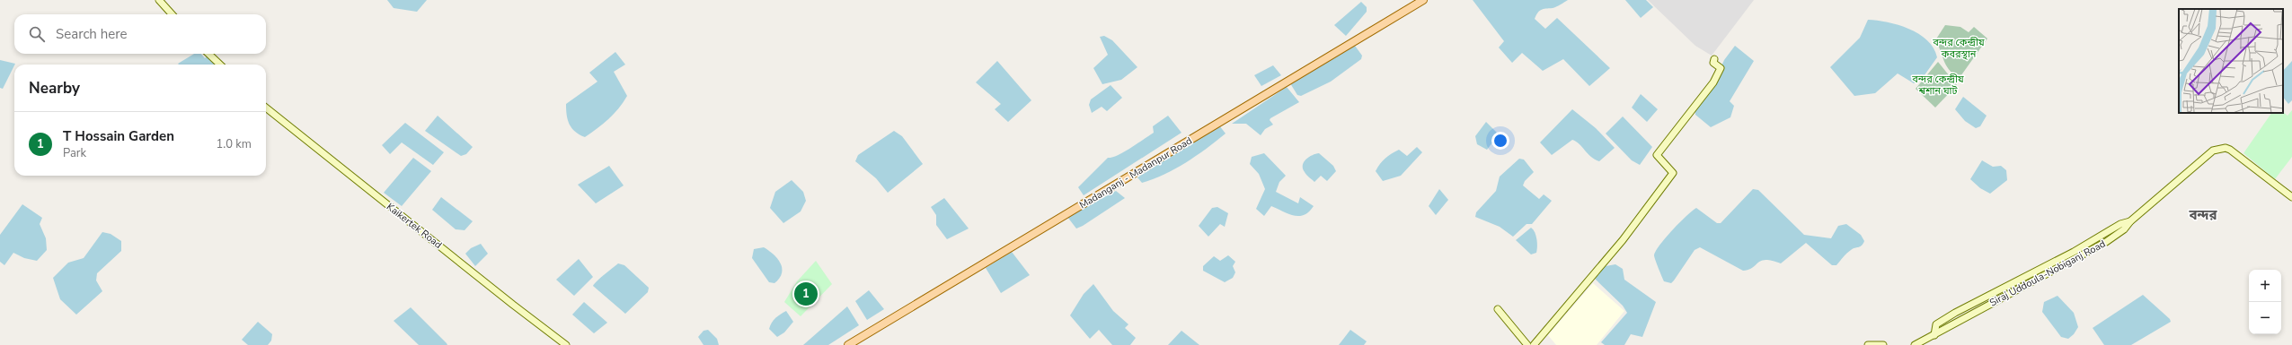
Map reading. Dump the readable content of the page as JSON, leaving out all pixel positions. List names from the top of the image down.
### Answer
{
  "streets": {
    "main road": ["Madanganj - Madanpur Road", "Kaikertek Road", "Siraj Uddoula-Nobiganj Road"]
  },
  "districts": ["বন্দর"],
  "parks": ["বন্দর কেন্দ্রীয় কবরস্থান", "বন্দর কেন্দ্রীয় শ্বশান ঘাট"],
  "page": {
    "search": "Search here",
    "heading": "Nearby",
    "list": [
      {
        "mark": "1",
        "name": "T Hossain Garden",
        "note": "Park",
        "value": "1.0 km"
      }
    ],
    "map_buttons": ["+", "−"],
    "pins": "1"
  }
}
